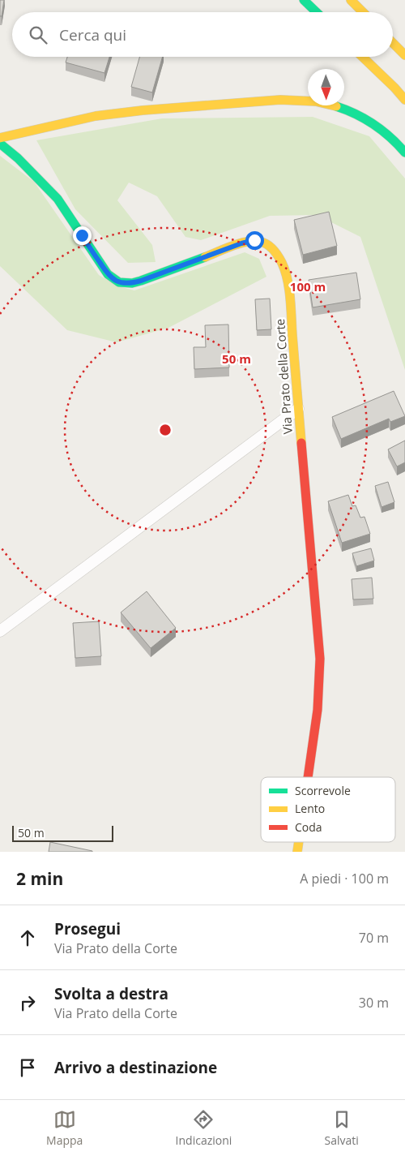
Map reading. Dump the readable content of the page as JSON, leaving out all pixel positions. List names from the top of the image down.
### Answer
{
  "streets": {
    "main road": ["Via Prato della Corte"]
  },
  "legend": ["Scorrevole", "Lento", "Coda"],
  "scale_bar": "50 m",
  "north": "bottom",
  "page": {
    "search": "Cerca qui",
    "scale": "50 m",
    "heading": ["2 min", "A piedi · 100 m"],
    "list": [
      ["Prosegui", "Via Prato della Corte", "70 m"],
      ["Svolta a destra", "Via Prato della Corte", "30 m"],
      "Arrivo a destinazione"
    ],
    "nav": ["Mappa", "Indicazioni", "Salvati"]
  },
  "rings": ["100 m", "50 m"]
}
